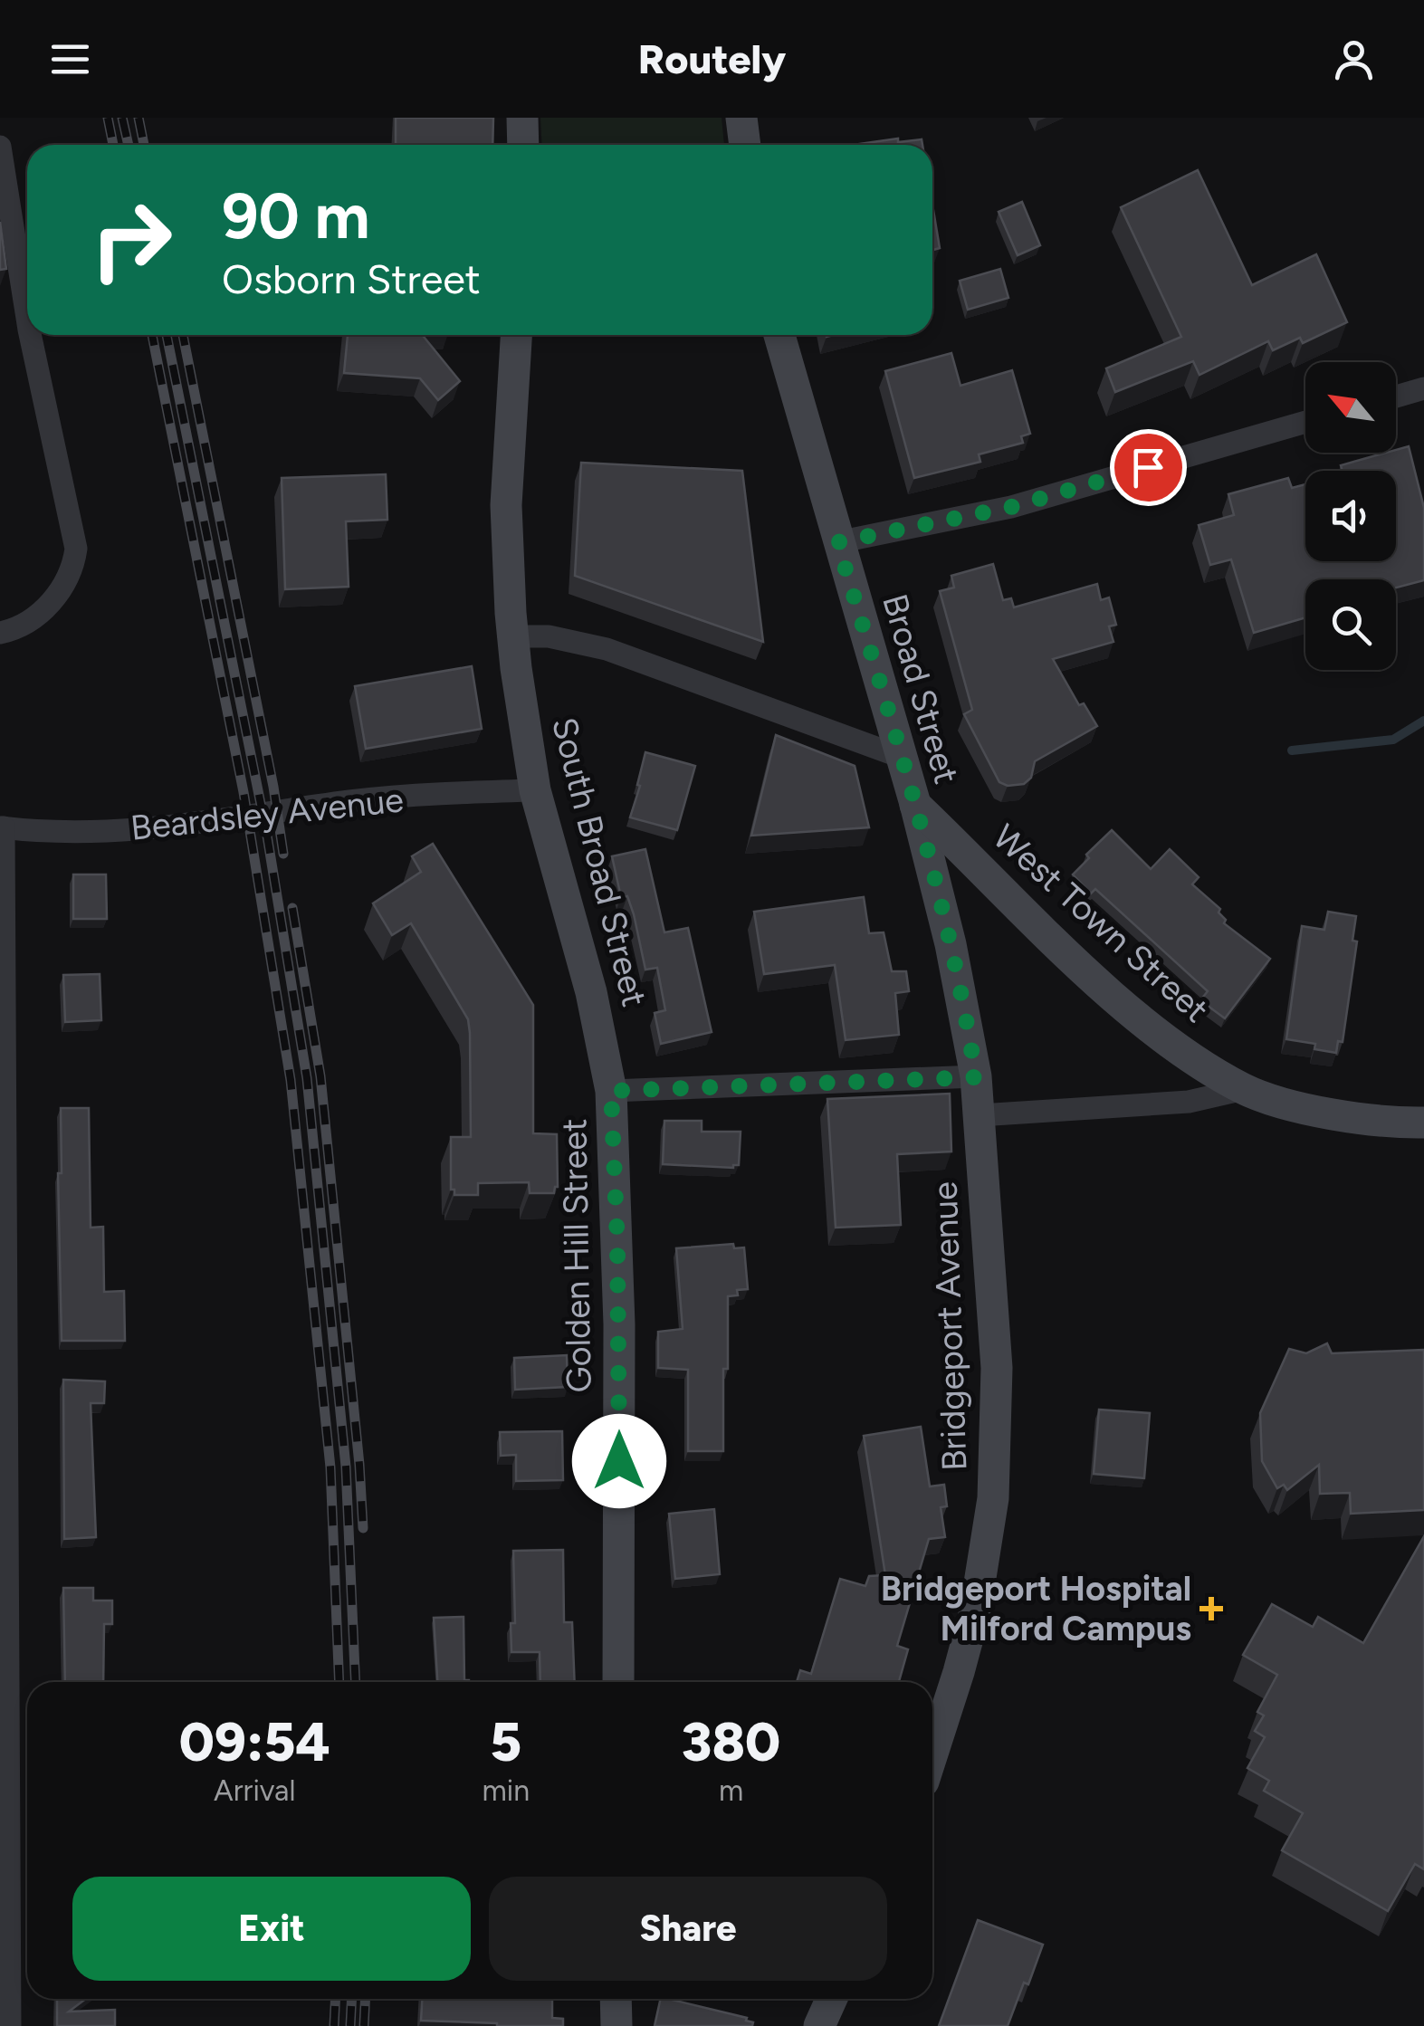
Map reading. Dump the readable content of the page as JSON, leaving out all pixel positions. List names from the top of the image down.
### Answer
{
  "streets": {
    "main road": [
      "Broad Street",
      "South Broad Street",
      "West Town Street",
      "Golden Hill Street",
      "Bridgeport Avenue"
    ],
    "street": ["Beardsley Avenue"]
  },
  "crossings": [
    ["Broad Street", "West Town Street"],
    ["Broad Street", "Bridgeport Avenue"],
    ["Beardsley Avenue", "South Broad Street"],
    ["South Broad Street", "Golden Hill Street"]
  ],
  "places": {
    "health": ["Bridgeport Hospital Milford Campus"]
  },
  "north": "top left",
  "page": {
    "header": "Routely",
    "turn": ["90 m", "Osborn Street"],
    "eta": [
      "09:54",
      "Arrival",
      "5",
      "min",
      "380",
      "m"
    ],
    "buttons": ["Exit", "Share"]
  }
}
